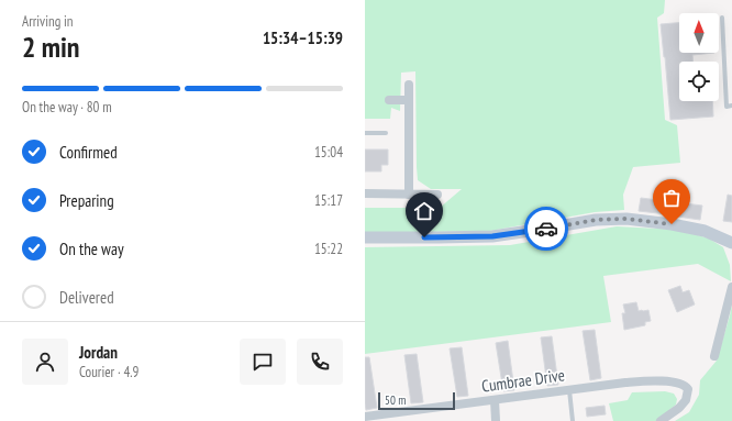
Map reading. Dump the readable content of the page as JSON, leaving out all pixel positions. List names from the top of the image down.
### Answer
{
  "streets": {
    "street": ["Cumbrae Drive"]
  },
  "scale_bar": "50 m",
  "north": "top",
  "page": {
    "heading": ["2 min", "Arriving in", "15:34–15:39"],
    "panel": ["Jordan", "Courier · 4.9"],
    "bar": "On the way · 80 m",
    "list": [
      ["Confirmed", "15:04"],
      ["Preparing", "15:17"],
      ["On the way", "15:22"],
      "Delivered"
    ],
    "scale": "50 m"
  }
}
